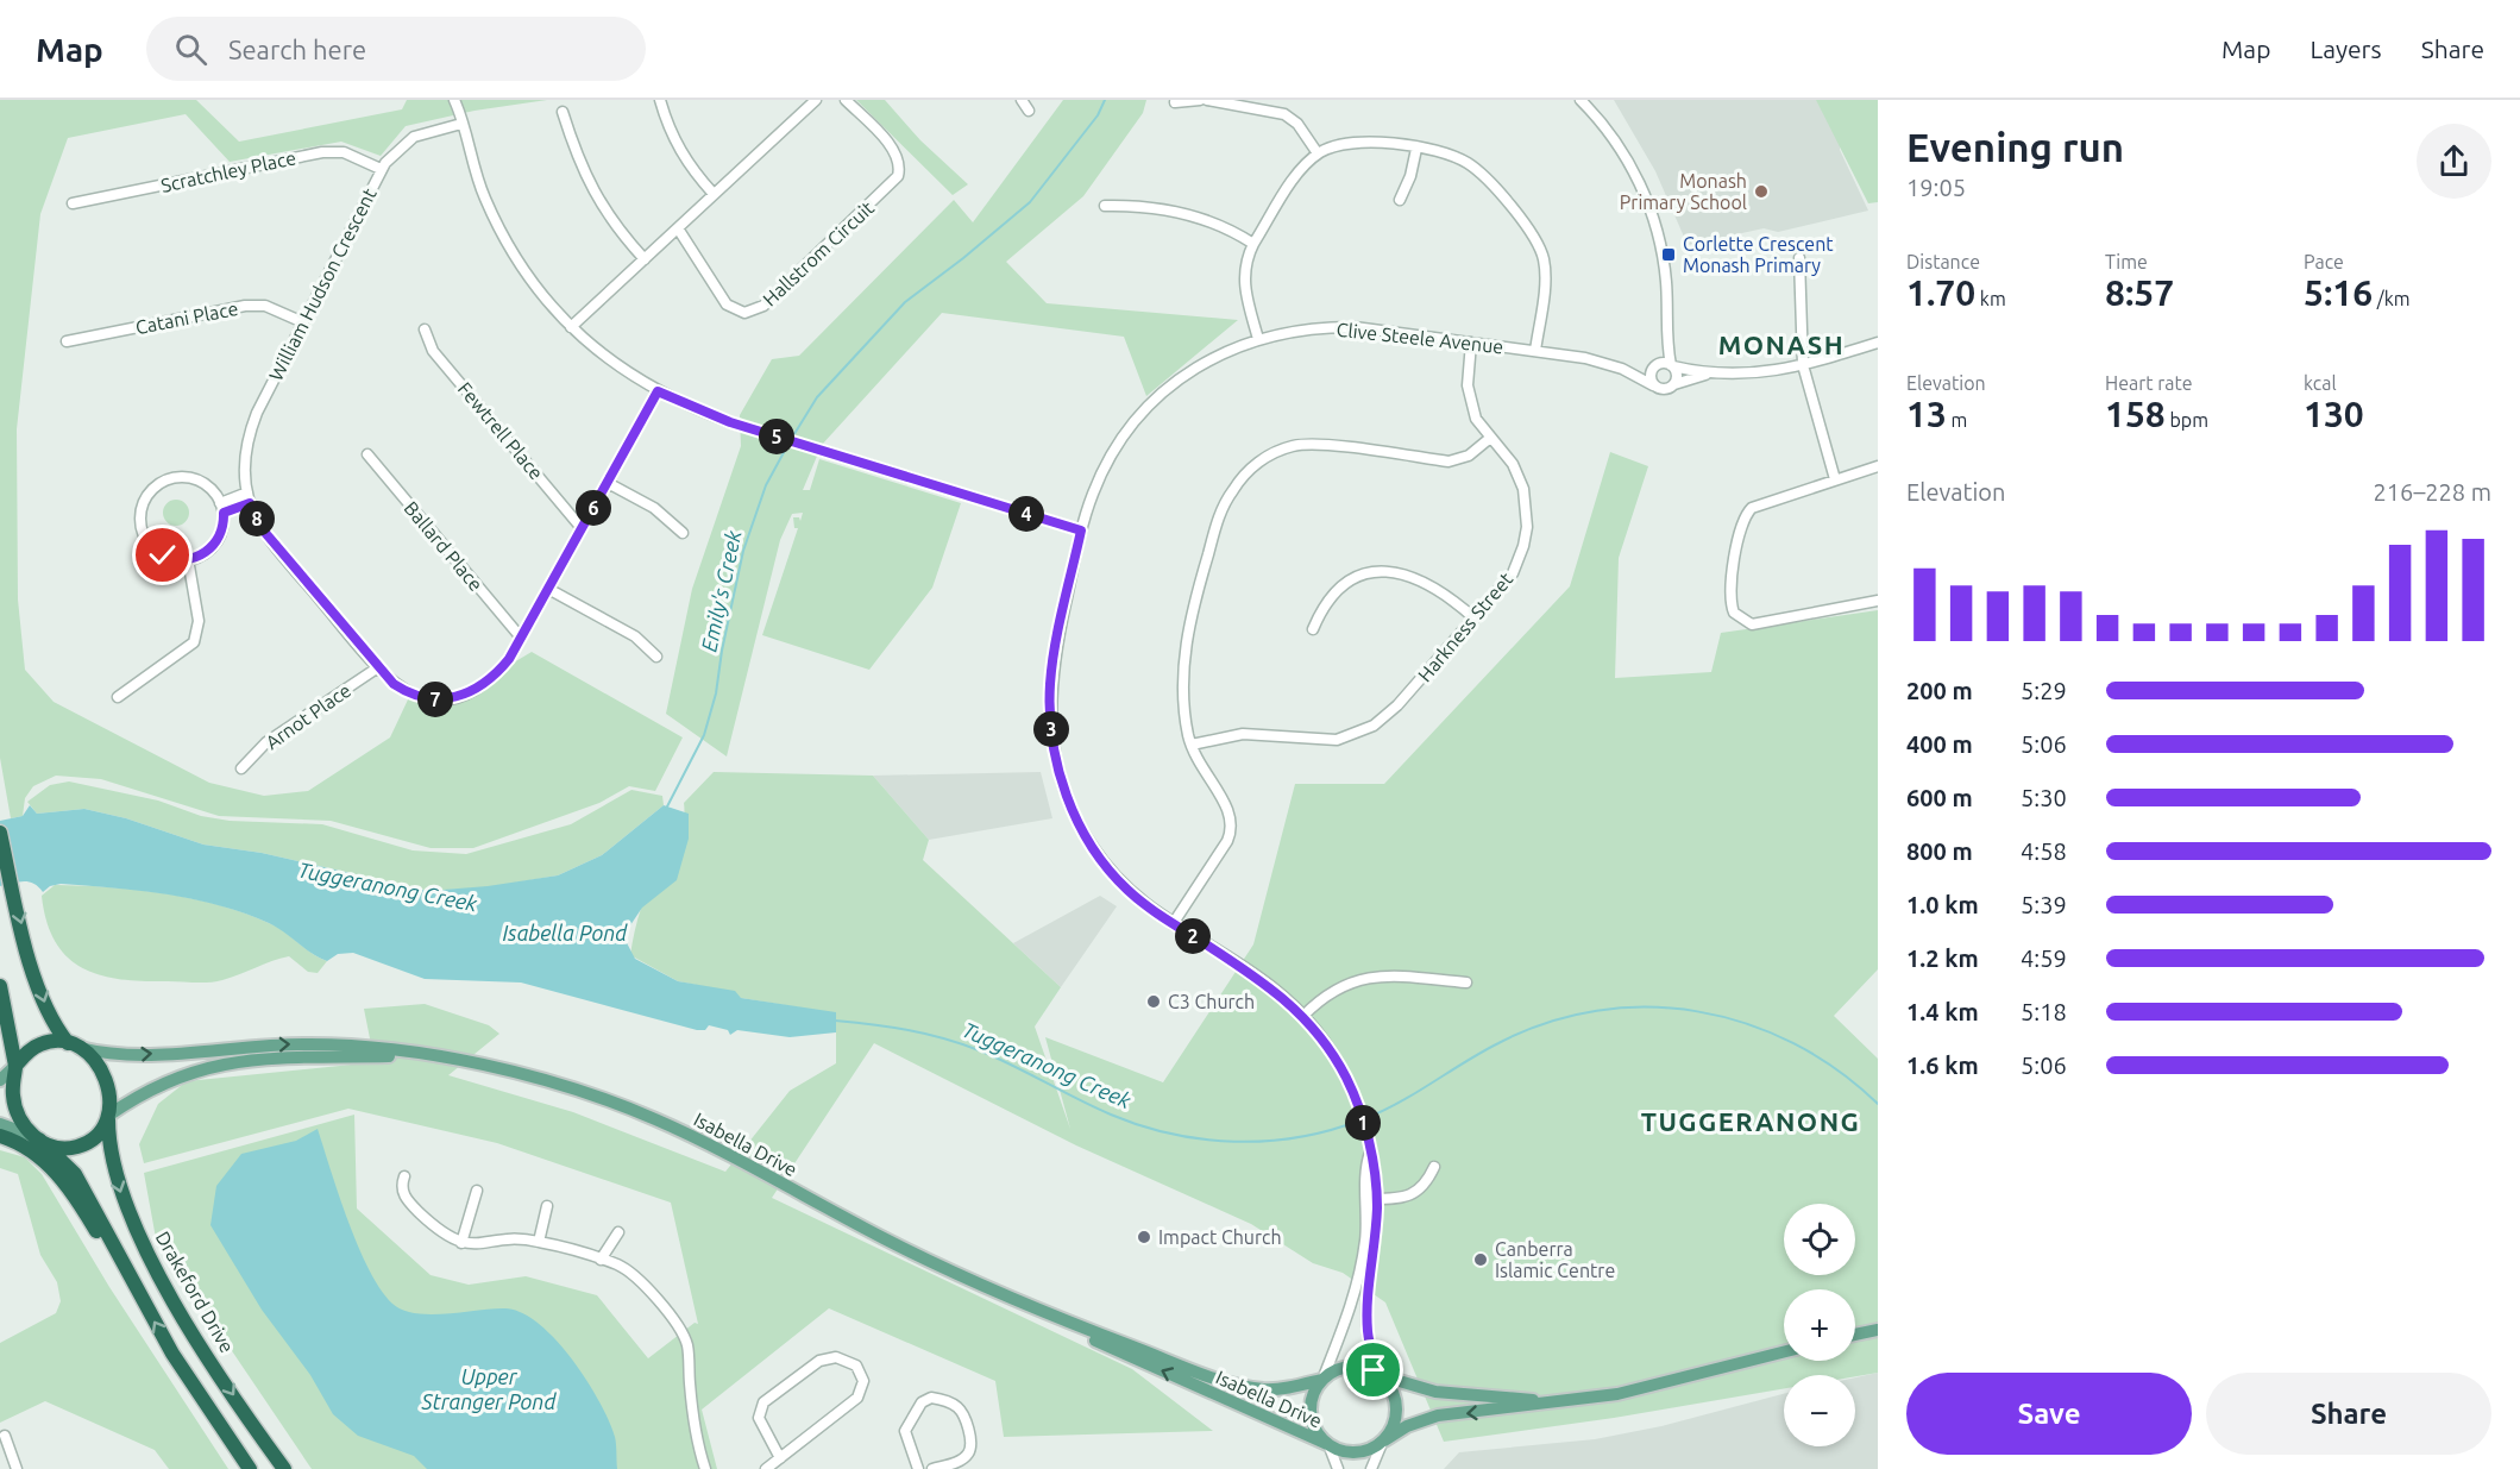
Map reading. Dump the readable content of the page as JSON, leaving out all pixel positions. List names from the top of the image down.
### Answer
{
  "streets": {
    "highway": ["Drakeford Drive"],
    "main road": ["Isabella Drive"],
    "street": [
      "Scratchley Place",
      "Hallstrom Circuit",
      "William Hudson Crescent",
      "Catani Place",
      "Clive Steele Avenue",
      "Fewtrell Place",
      "Ballard Place",
      "Harkness Street",
      "Arnot Place"
    ]
  },
  "crossings": [
    ["Scratchley Place", "William Hudson Crescent"],
    ["William Hudson Crescent", "Catani Place"],
    ["William Hudson Crescent", "Fewtrell Place"],
    ["William Hudson Crescent", "Ballard Place"],
    ["William Hudson Crescent", "Arnot Place"],
    ["Clive Steele Avenue", "Harkness Street"],
    ["Clive Steele Avenue", "Isabella Drive"],
    ["Isabella Drive", "Drakeford Drive"]
  ],
  "districts": ["MONASH", "TUGGERANONG"],
  "water": [
    "Emily's Creek",
    "Tuggeranong Creek",
    "Isabella Pond",
    "Upper Stranger Pond"
  ],
  "places": {
    "other": [
      "Monash Primary School",
      "C3 Church",
      "Impact Church",
      "Canberra Islamic Centre"
    ],
    "transit": ["Corlette Crescent Monash Primary"]
  },
  "page": {
    "header": "Map",
    "search": "Search here",
    "nav": ["Map", "Layers", "Share"],
    "heading": ["Evening run", "19:05"],
    "stats": [
      ["Distance", "1.70 km"],
      ["Time", "8:57"],
      ["Pace", "5:16 /km"],
      ["Elevation", "13 m"],
      ["Heart rate", "158 bpm"],
      ["kcal", "130"]
    ],
    "pins": [
      "5",
      "6",
      "4",
      "8",
      "7",
      "3",
      "2",
      "1"
    ],
    "chart": ["Elevation", "216–228 m"],
    "list": [
      {
        "name": "200 m",
        "note": "5:29"
      },
      {
        "name": "400 m",
        "note": "5:06"
      },
      {
        "name": "600 m",
        "note": "5:30"
      },
      {
        "name": "800 m",
        "note": "4:58"
      },
      {
        "name": "1.0 km",
        "note": "5:39"
      },
      {
        "name": "1.2 km",
        "note": "4:59"
      },
      {
        "name": "1.4 km",
        "note": "5:18"
      },
      {
        "name": "1.6 km",
        "note": "5:06"
      }
    ],
    "map_buttons": ["+", "−"],
    "buttons": ["Save", "Share"]
  }
}
